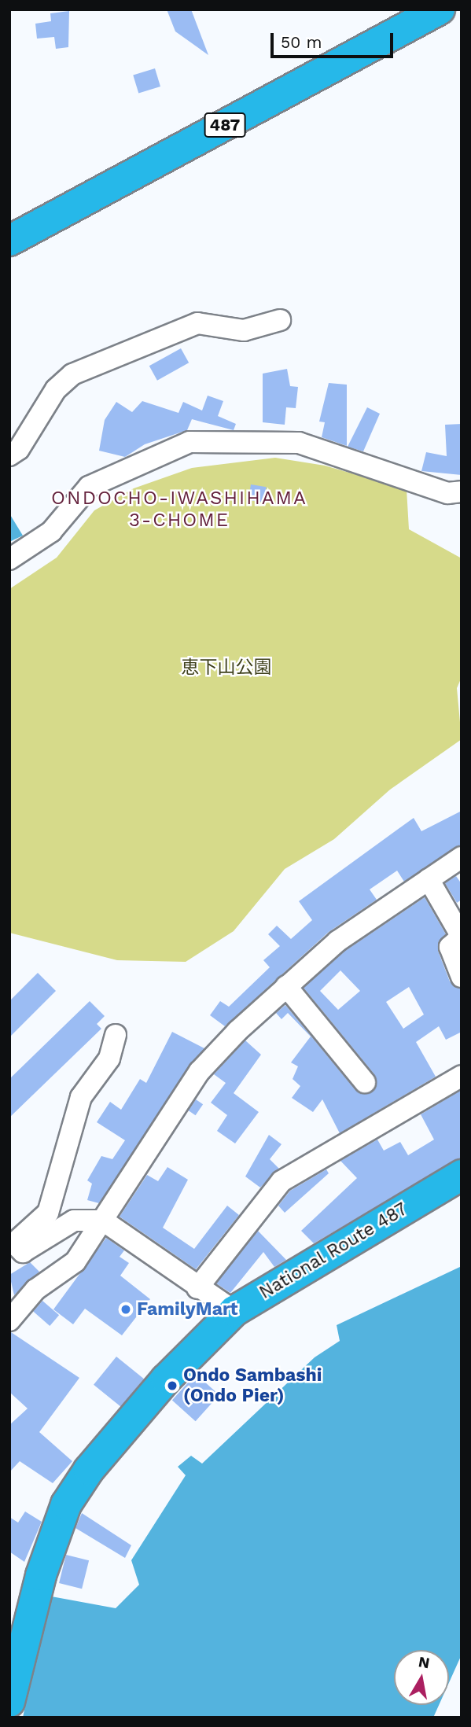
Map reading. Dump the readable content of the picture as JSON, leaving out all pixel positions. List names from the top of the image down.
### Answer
{
  "streets": {
    "highway": ["487", "National Route 487"]
  },
  "districts": ["ONDOCHO-IWASHIHAMA 3-CHOME"],
  "parks": ["恵下山公園"],
  "places": ["FamilyMart", "Ondo Sambashi (Ondo Pier)"],
  "scale_bar": "50 m",
  "north": "top"
}
